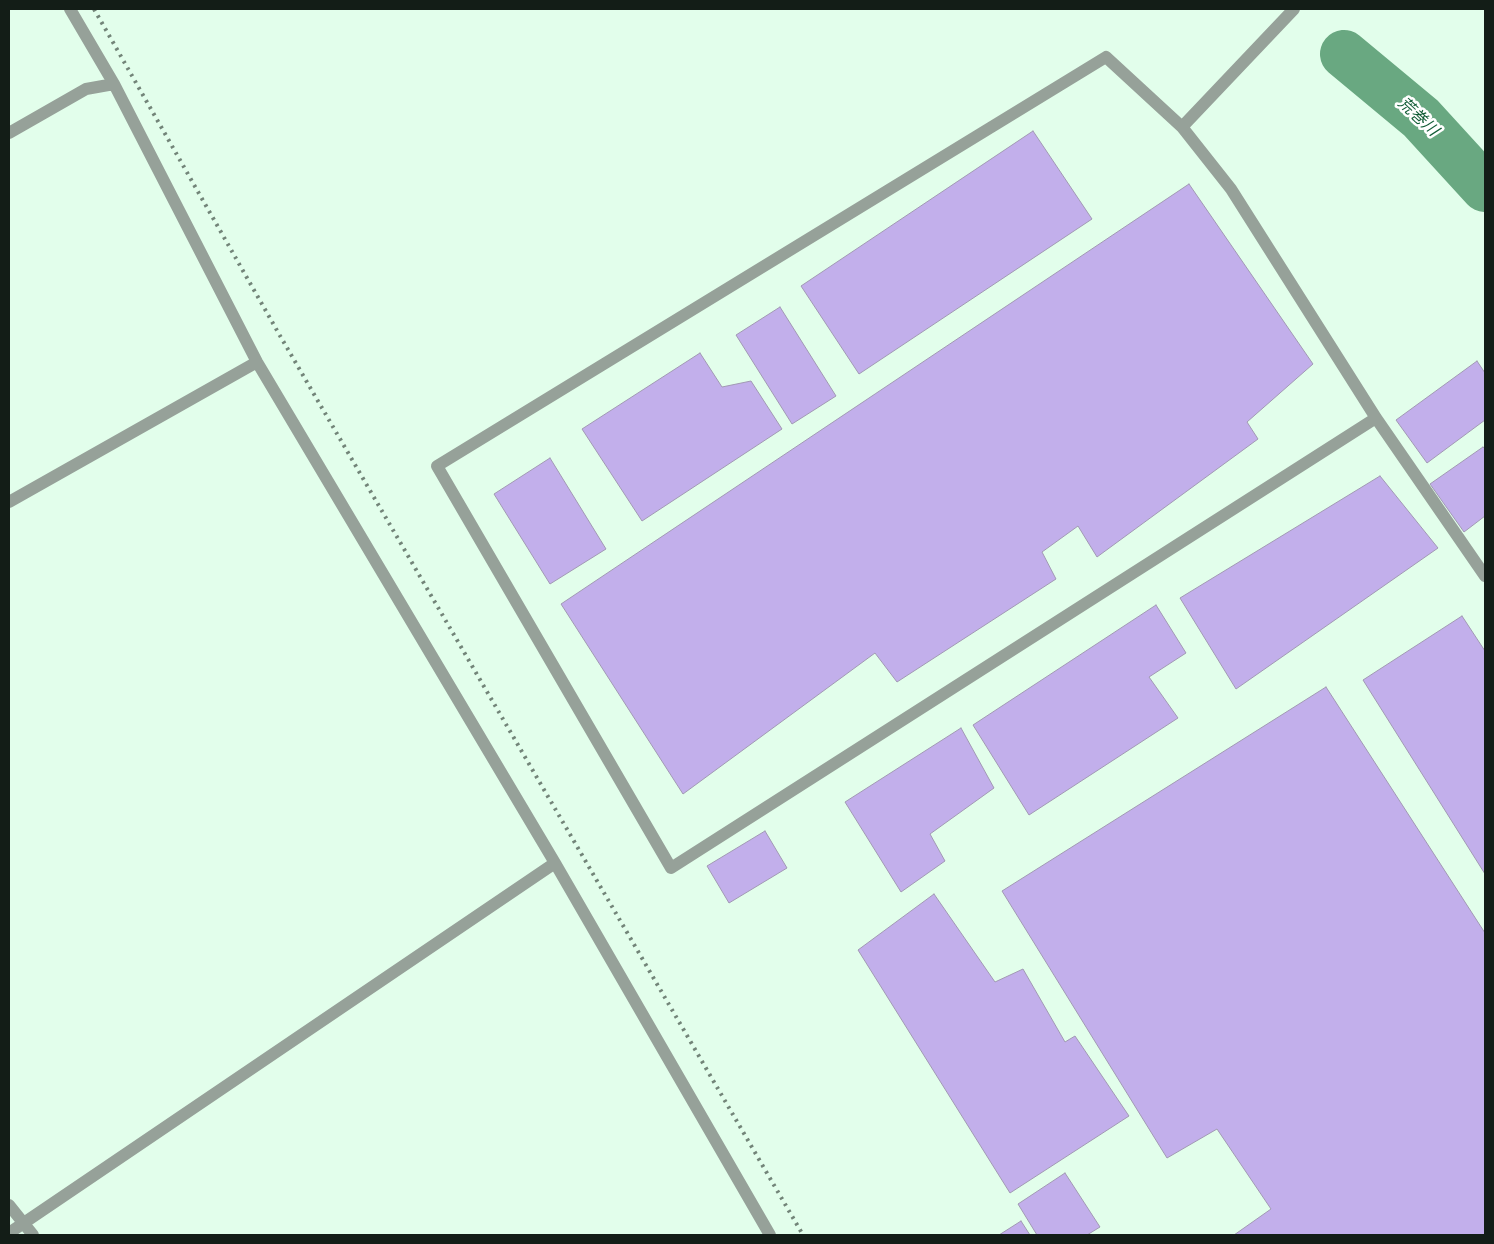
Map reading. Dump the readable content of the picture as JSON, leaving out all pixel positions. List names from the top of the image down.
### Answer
{
  "water": ["荒巻川"]
}
